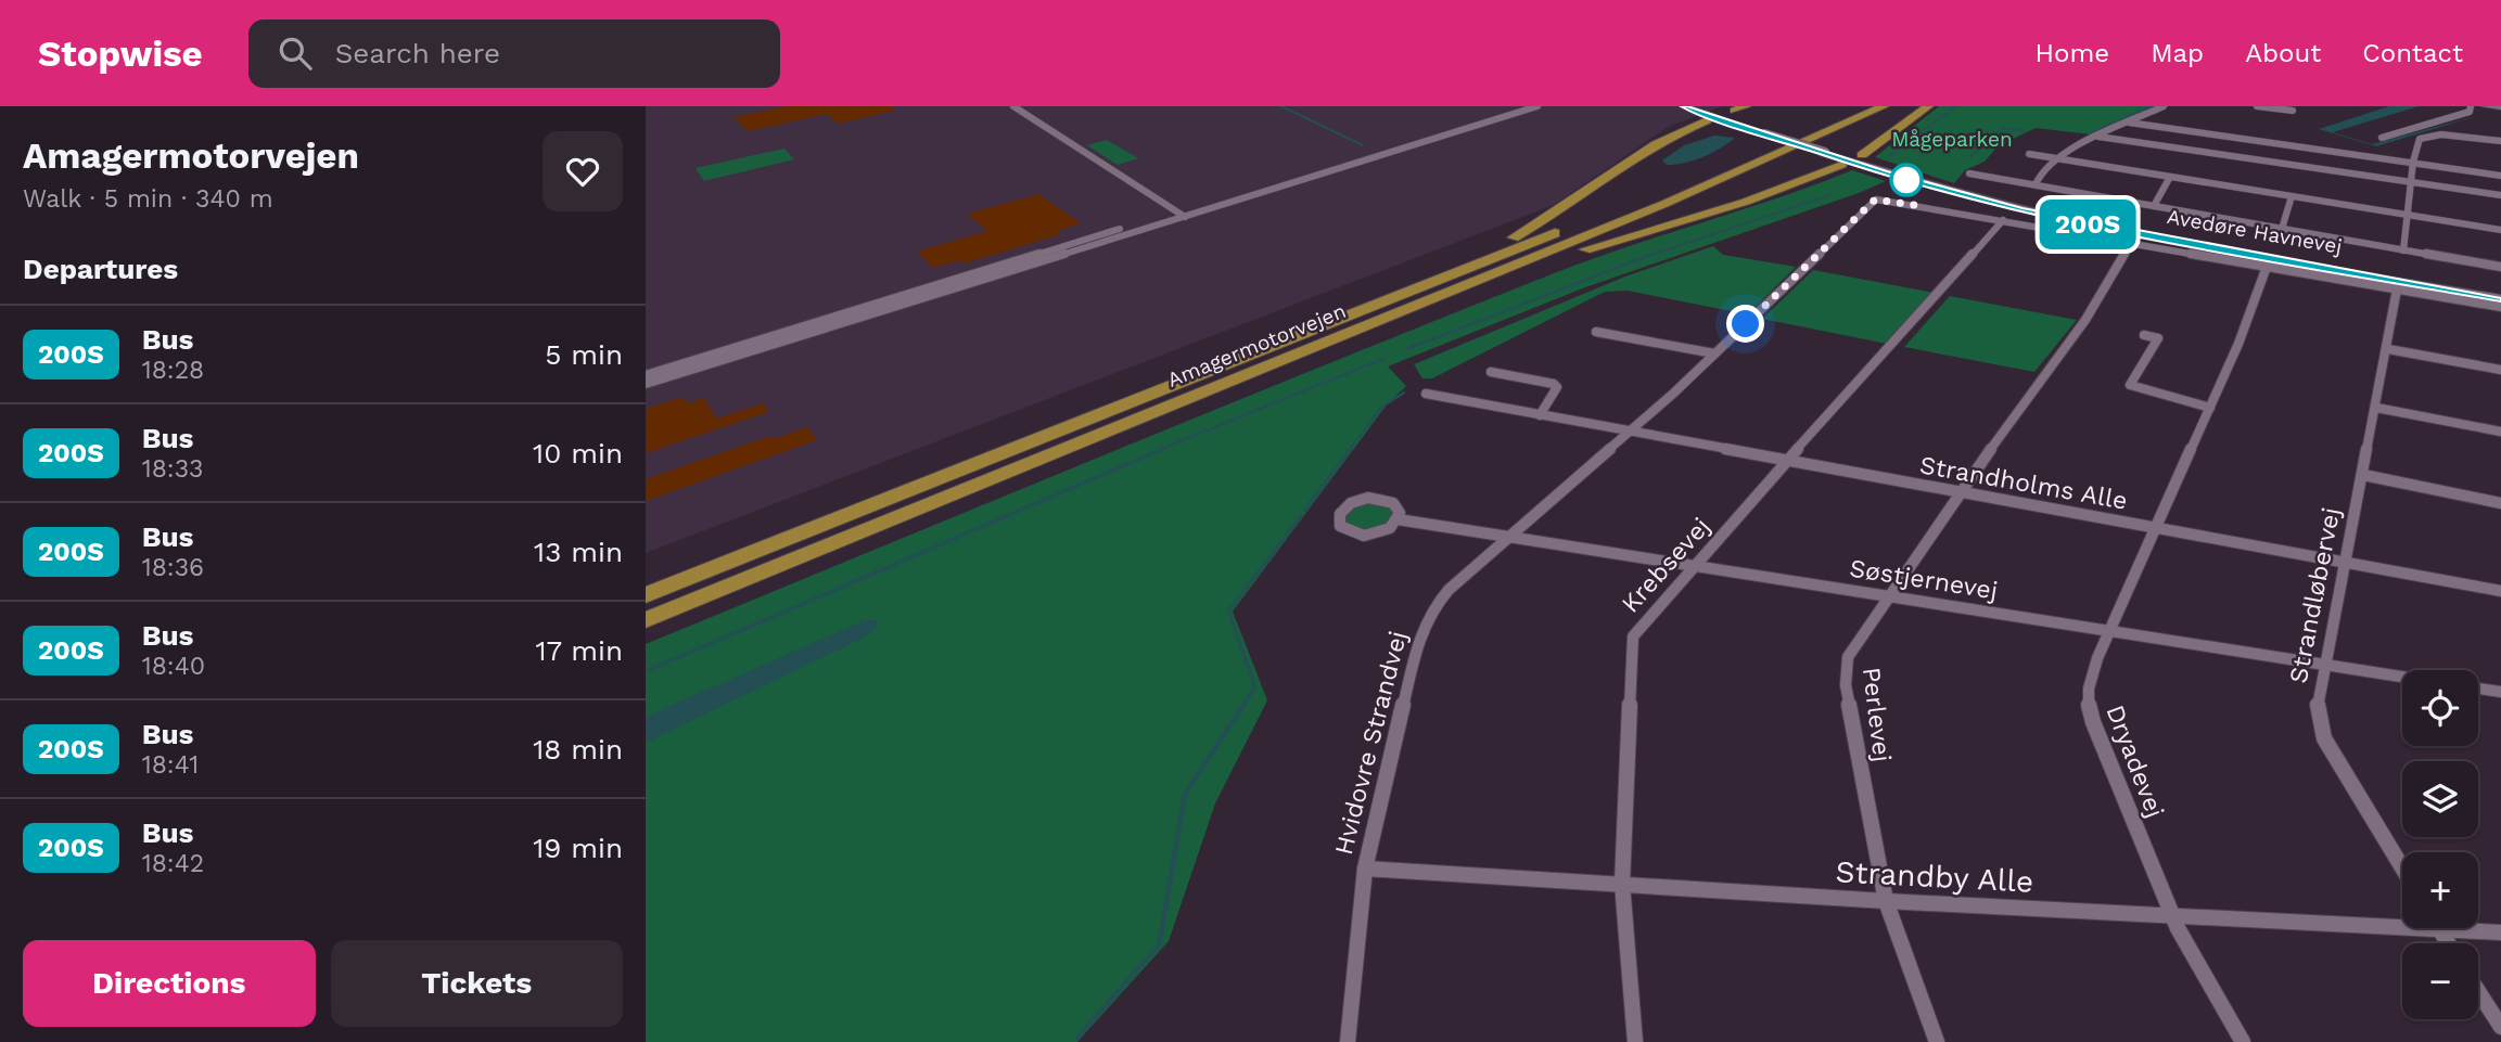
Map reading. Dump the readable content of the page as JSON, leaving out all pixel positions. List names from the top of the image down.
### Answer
{
  "streets": {
    "highway": ["Amagermotorvejen"],
    "street": [
      "Avedøre Havnevej",
      "Strandholms Alle",
      "Krebsevej",
      "Søstjernevej",
      "Strandløbervej",
      "Perlevej",
      "Hvidovre Strandvej",
      "Dryadevej",
      "Strandby Alle"
    ]
  },
  "crossings": [
    ["Strandholms Alle", "Krebsevej"],
    ["Strandholms Alle", "Strandløbervej"],
    ["Strandholms Alle", "Perlevej"],
    ["Strandholms Alle", "Hvidovre Strandvej"],
    ["Strandholms Alle", "Dryadevej"],
    ["Krebsevej", "Søstjernevej"],
    ["Krebsevej", "Hvidovre Strandvej"],
    ["Krebsevej", "Strandby Alle"],
    ["Søstjernevej", "Strandløbervej"],
    ["Søstjernevej", "Perlevej"],
    ["Søstjernevej", "Hvidovre Strandvej"],
    ["Søstjernevej", "Dryadevej"],
    ["Perlevej", "Strandby Alle"],
    ["Hvidovre Strandvej", "Strandby Alle"],
    ["Dryadevej", "Strandby Alle"]
  ],
  "parks": ["Mågeparken"],
  "lines": ["bus line 200S"],
  "page": {
    "header": "Stopwise",
    "search": "Search here",
    "nav": [
      "Home",
      "Map",
      "About",
      "Contact"
    ],
    "heading": [
      ["Amagermotorvejen", "Walk · 5 min · 340 m"],
      "Departures"
    ],
    "on_map": "200S",
    "list": [
      {
        "mark": "200S",
        "name": "Bus",
        "note": "18:28",
        "value": "5 min"
      },
      {
        "mark": "200S",
        "name": "Bus",
        "note": "18:33",
        "value": "10 min"
      },
      {
        "mark": "200S",
        "name": "Bus",
        "note": "18:36",
        "value": "13 min"
      },
      {
        "mark": "200S",
        "name": "Bus",
        "note": "18:40",
        "value": "17 min"
      },
      {
        "mark": "200S",
        "name": "Bus",
        "note": "18:41",
        "value": "18 min"
      },
      {
        "mark": "200S",
        "name": "Bus",
        "note": "18:42",
        "value": "19 min"
      }
    ],
    "map_buttons": ["+", "−"],
    "buttons": ["Directions", "Tickets"]
  }
}
